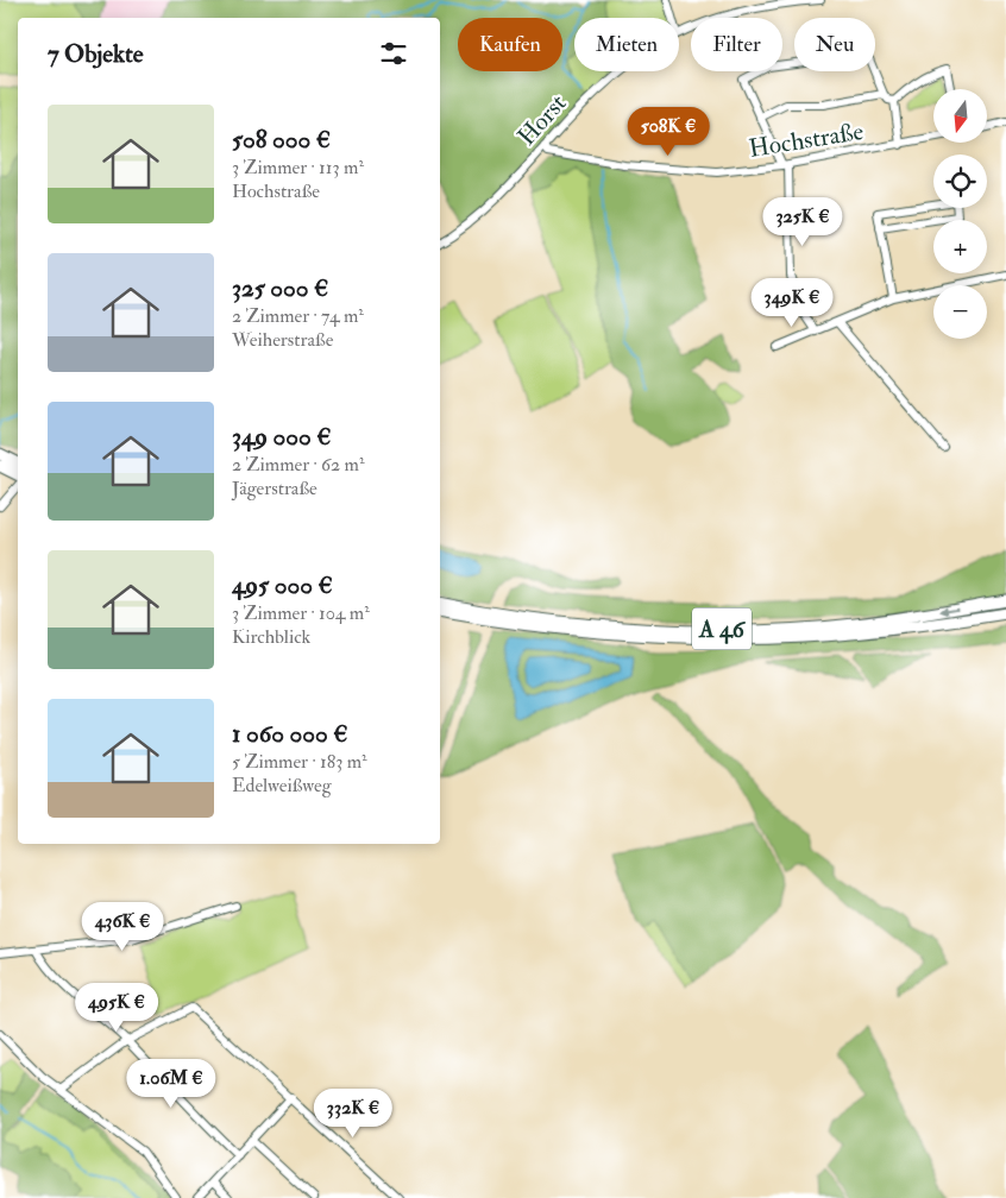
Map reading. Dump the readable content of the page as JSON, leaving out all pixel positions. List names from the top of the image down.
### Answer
{
  "streets": {
    "highway": ["A 46"],
    "street": ["Horst", "Hochstraße"]
  },
  "crossings": [
    ["Horst", "Hochstraße"]
  ],
  "north": "bottom",
  "page": {
    "chip": [
      "Kaufen",
      "Mieten",
      "Filter",
      "Neu"
    ],
    "heading": "7 Objekte",
    "map_buttons": ["+", "−"],
    "list": [
      {
        "name": "508 000 €",
        "note": "3 Zimmer · 113 m² · Hochstraße"
      },
      {
        "name": "325 000 €",
        "note": "2 Zimmer · 74 m² · Weiherstraße"
      },
      {
        "name": "349 000 €",
        "note": "2 Zimmer · 62 m² · Jägerstraße"
      },
      {
        "name": "495 000 €",
        "note": "3 Zimmer · 104 m² · Kirchblick"
      },
      {
        "name": "1 060 000 €",
        "note": "5 Zimmer · 183 m² · Edelweißweg"
      }
    ],
    "price": [
      "508K €",
      "325K €",
      "349K €",
      "436K €",
      "495K €",
      "1.06M €",
      "332K €"
    ]
  }
}
